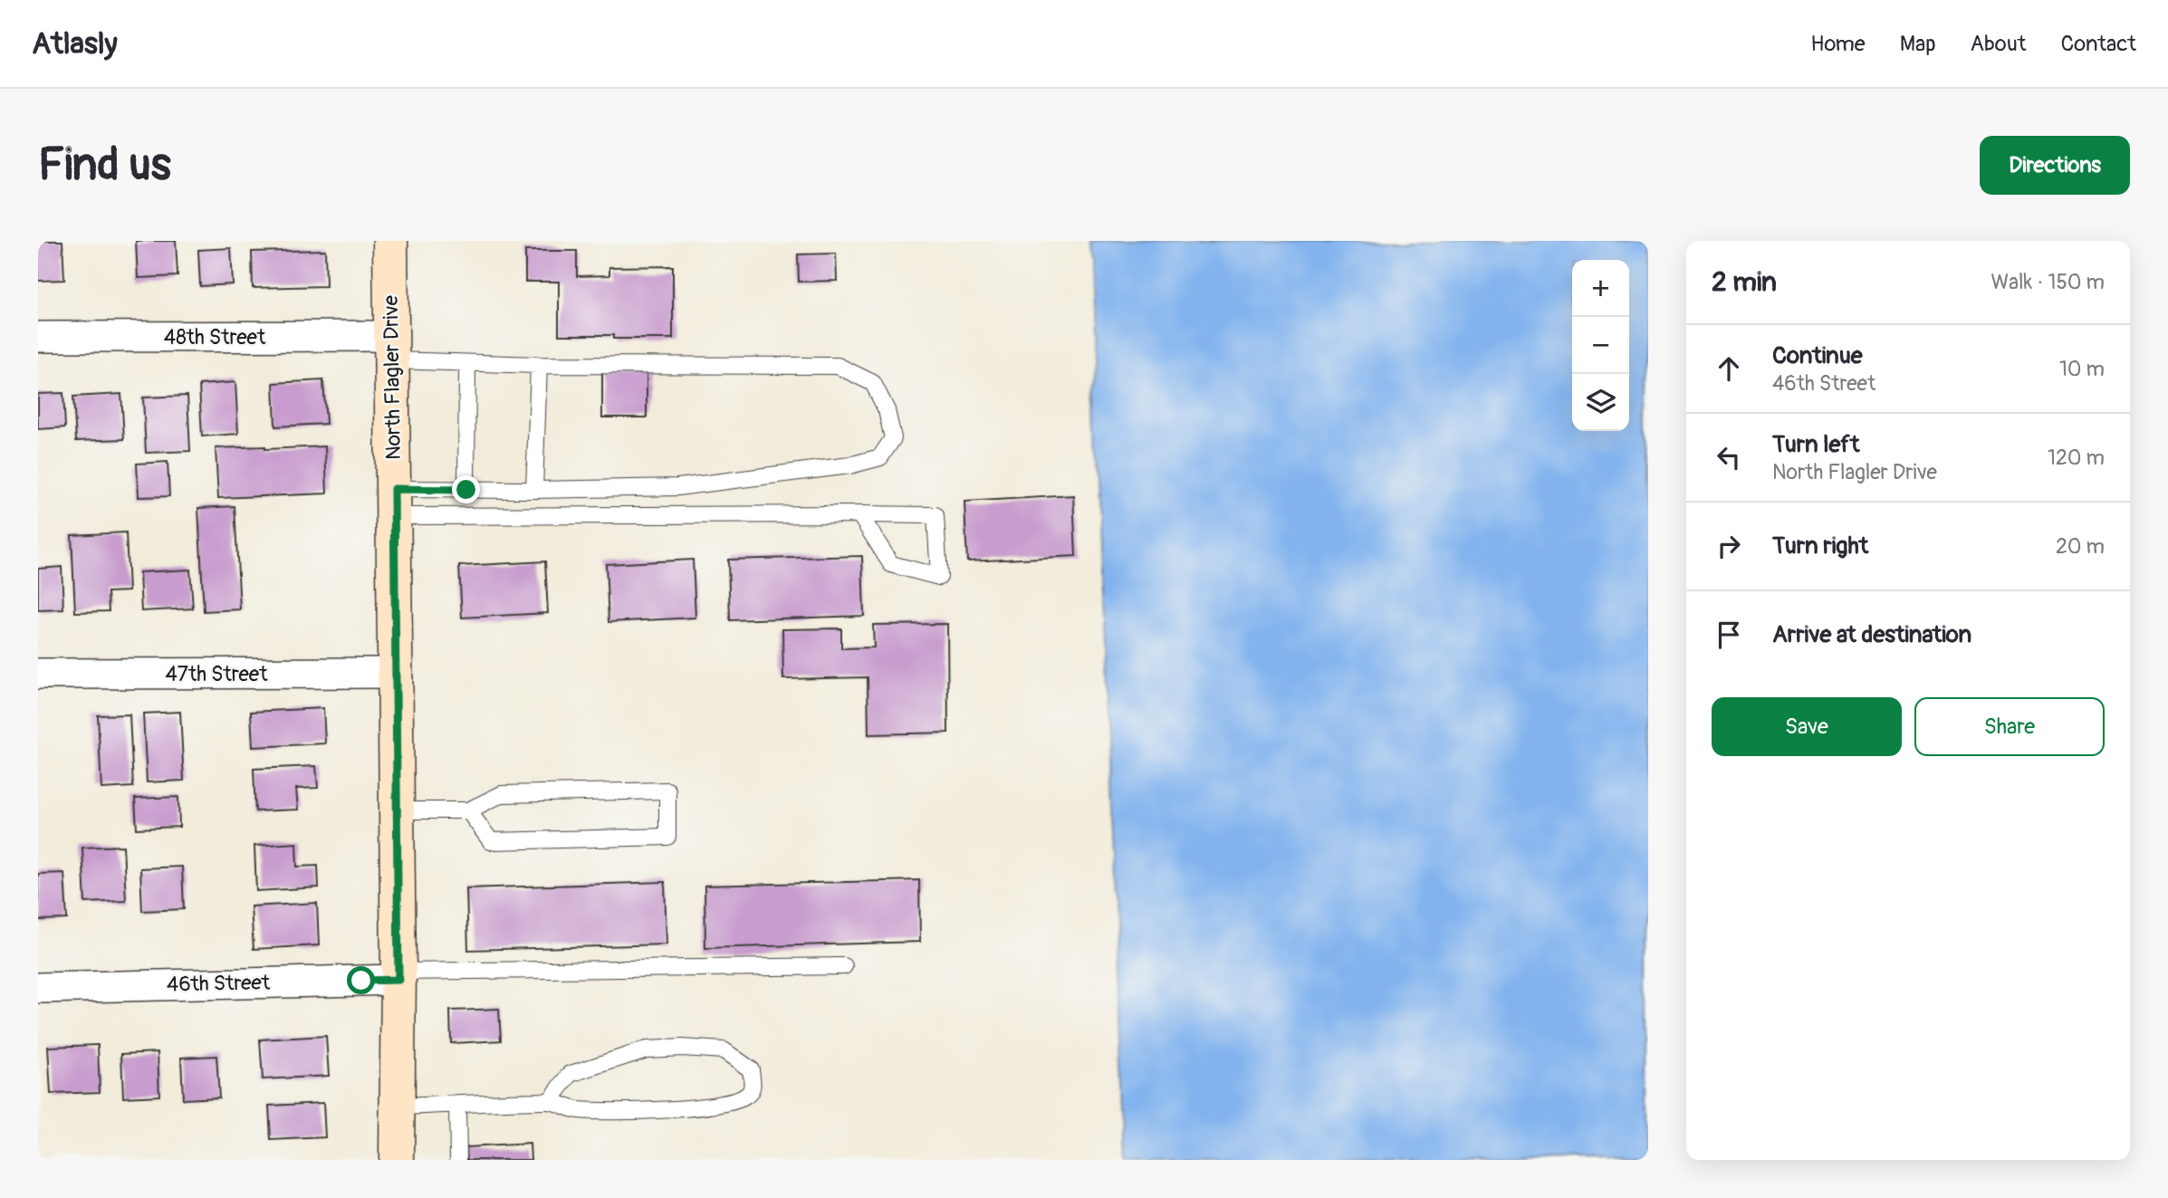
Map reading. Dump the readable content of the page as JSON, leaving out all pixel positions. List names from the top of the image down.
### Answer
{
  "streets": {
    "street": [
      "48th Street",
      "North Flagler Drive",
      "47th Street",
      "46th Street"
    ]
  },
  "crossings": [
    ["48th Street", "North Flagler Drive"],
    ["North Flagler Drive", "47th Street"],
    ["North Flagler Drive", "46th Street"]
  ],
  "page": {
    "header": "Atlasly",
    "nav": [
      "Home",
      "Map",
      "About",
      "Contact"
    ],
    "buttons": [
      "Directions",
      ["Save", "Share"]
    ],
    "title": "Find us",
    "heading": ["2 min", "Walk · 150 m"],
    "map_buttons": ["+", "−"],
    "list": [
      ["Continue", "46th Street", "10 m"],
      ["Turn left", "North Flagler Drive", "120 m"],
      ["Turn right", "20 m"],
      "Arrive at destination"
    ]
  }
}
